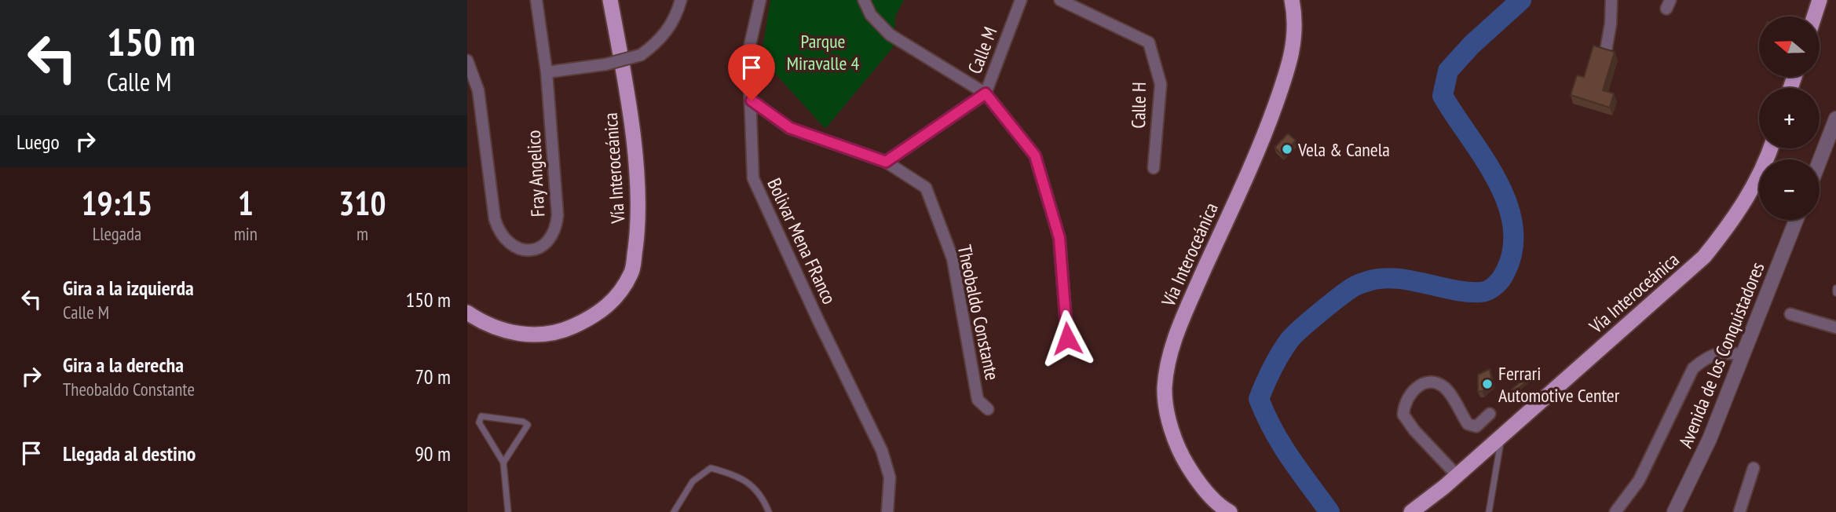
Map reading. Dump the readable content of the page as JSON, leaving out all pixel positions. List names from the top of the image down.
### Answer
{
  "streets": {
    "main road": ["Vía Interoceánica"],
    "street": [
      "Calle M",
      "Calle H",
      "Fray Angelico",
      "Bolivar Mena FRanco",
      "Theobaldo Constante",
      "Avenida de los Conquistadores"
    ]
  },
  "crossings": [
    ["Calle M", "Theobaldo Constante"],
    ["Bolivar Mena FRanco", "Theobaldo Constante"]
  ],
  "parks": ["Parque Miravalle 4"],
  "places": ["Vela & Canela", "Ferrari Automotive Center"],
  "north": "left",
  "page": {
    "turn": ["150 m", "Calle M"],
    "map_buttons": ["+", "−"],
    "then": "Luego",
    "eta": [
      "19:15",
      "Llegada",
      "1",
      "min",
      "310",
      "m"
    ],
    "list": [
      {
        "name": "Gira a la izquierda",
        "note": "Calle M",
        "value": "150 m"
      },
      {
        "name": "Gira a la derecha",
        "note": "Theobaldo Constante",
        "value": "70 m"
      },
      {
        "name": "Llegada al destino",
        "value": "90 m"
      }
    ]
  }
}
